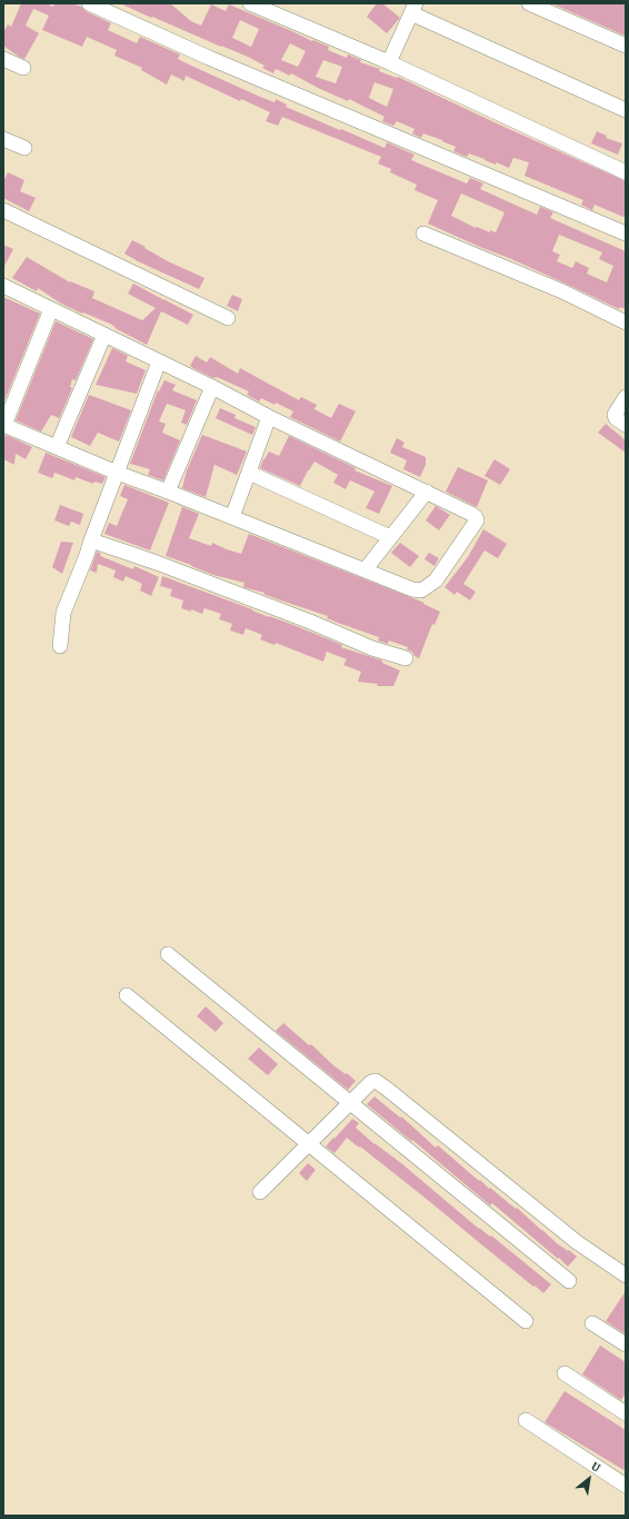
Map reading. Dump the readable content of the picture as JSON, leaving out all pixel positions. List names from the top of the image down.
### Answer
{
  "north": "top right"
}
